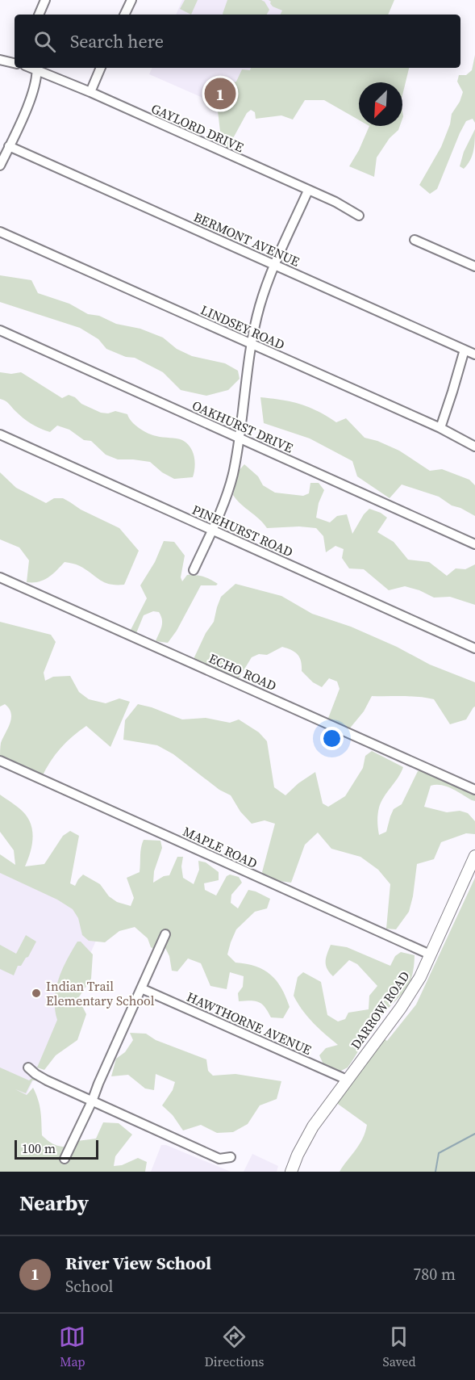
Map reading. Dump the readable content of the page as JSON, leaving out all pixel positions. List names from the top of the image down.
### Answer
{
  "streets": {
    "main road": ["DARROW ROAD"],
    "street": [
      "GAYLORD DRIVE",
      "BERMONT AVENUE",
      "LINDSEY ROAD",
      "OAKHURST DRIVE",
      "PINEHURST ROAD",
      "ECHO ROAD",
      "MAPLE ROAD",
      "HAWTHORNE AVENUE"
    ]
  },
  "crossings": [
    ["MAPLE ROAD", "DARROW ROAD"],
    ["DARROW ROAD", "HAWTHORNE AVENUE"]
  ],
  "places": ["Indian Trail Elementary School"],
  "scale_bar": "100 m",
  "north": "bottom left",
  "page": {
    "search": "Search here",
    "pins": "1",
    "scale": "100 m",
    "heading": "Nearby",
    "list": [
      {
        "mark": "1",
        "name": "River View School",
        "note": "School",
        "value": "780 m"
      }
    ],
    "nav": ["Map", "Directions", "Saved"]
  }
}
